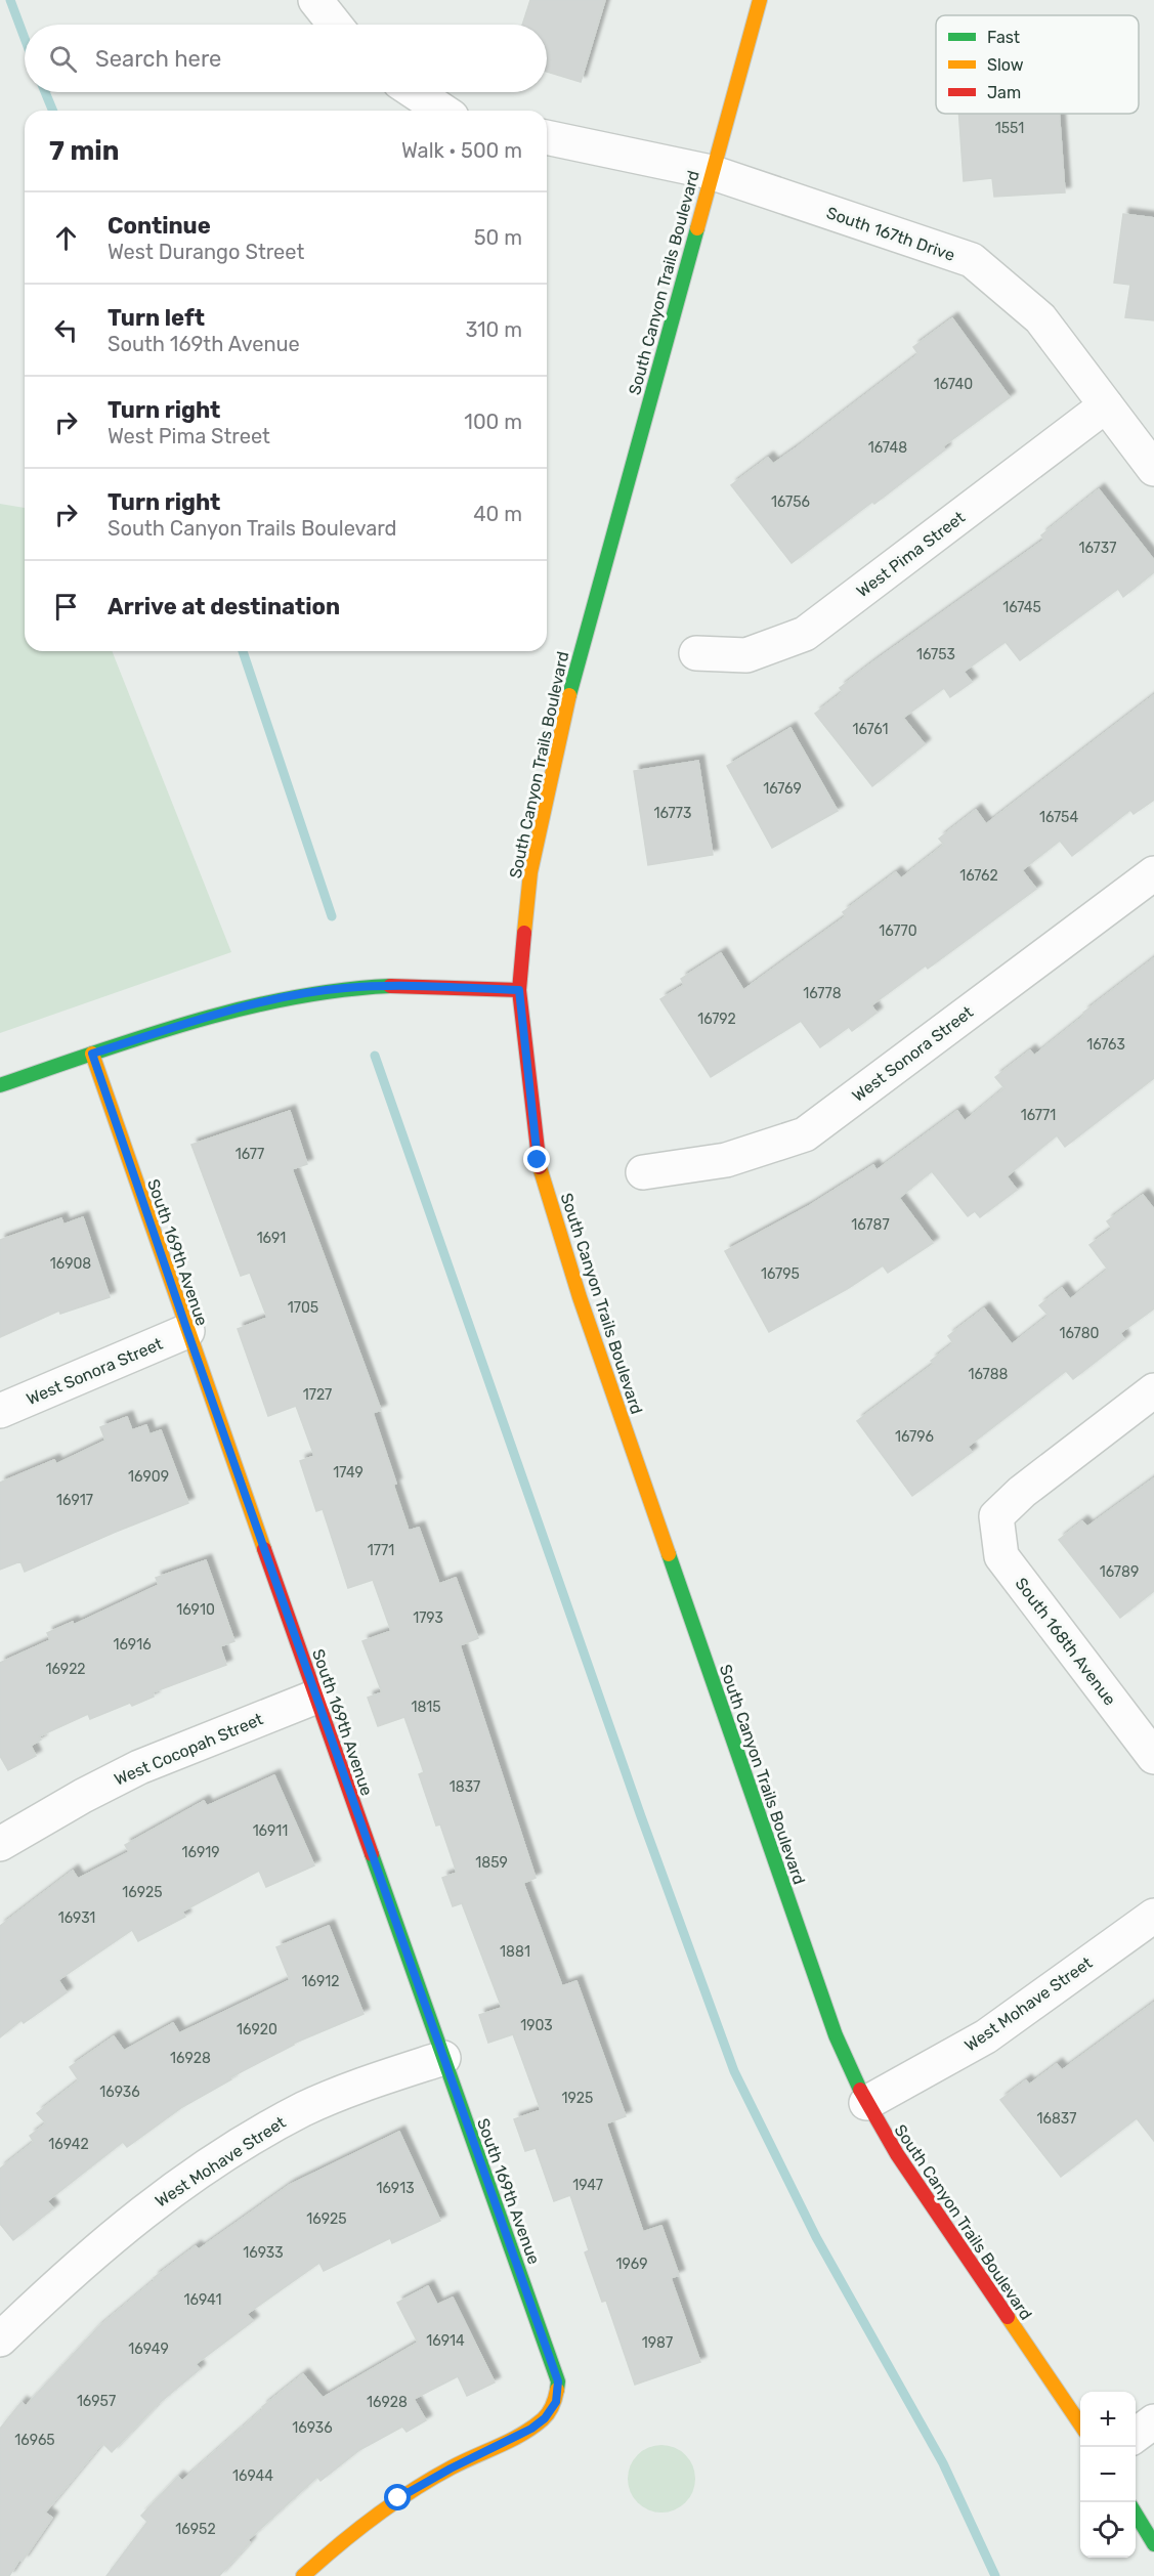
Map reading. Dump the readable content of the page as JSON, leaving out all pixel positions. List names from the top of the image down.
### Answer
{
  "streets": {
    "street": [
      "South 167th Drive",
      "South Canyon Trails Boulevard",
      "West Pima Street",
      "West Sonora Street",
      "South 169th Avenue",
      "South 168th Avenue",
      "West Cocopah Street",
      "West Mohave Street"
    ]
  },
  "crossings": [
    ["South 167th Drive", "South Canyon Trails Boulevard"],
    ["South 167th Drive", "West Pima Street"],
    ["South Canyon Trails Boulevard", "West Mohave Street"],
    ["West Sonora Street", "South 169th Avenue"],
    ["South 169th Avenue", "West Cocopah Street"],
    ["South 169th Avenue", "West Mohave Street"]
  ],
  "house_numbers": [
    "1551",
    "16740",
    "16748",
    "16756",
    "16737",
    "16745",
    "16753",
    "16761",
    "16769",
    "16773",
    "16754",
    "16762",
    "16770",
    "16778",
    "16792",
    "16763",
    "16771",
    "1677",
    "16787",
    "1691",
    "16908",
    "16795",
    "1705",
    "16780",
    "16788",
    "1727",
    "16796",
    "1749",
    "16909",
    "16917",
    "1771",
    "16789",
    "16910",
    "1793",
    "16916",
    "16922",
    "1815",
    "1837",
    "16911",
    "16919",
    "1859",
    "16925",
    "16931",
    "1881",
    "16912",
    "1903",
    "16920",
    "16928",
    "16936",
    "1925",
    "16837",
    "16942",
    "1947",
    "16913",
    "16925",
    "16933",
    "1969",
    "16941",
    "16914",
    "1987",
    "16949",
    "16957",
    "16928",
    "16936",
    "16965",
    "16944",
    "16952"
  ],
  "legend": ["Fast", "Slow", "Jam"],
  "page": {
    "search": "Search here",
    "heading": ["7 min", "Walk · 500 m"],
    "list": [
      ["Continue", "West Durango Street", "50 m"],
      ["Turn left", "South 169th Avenue", "310 m"],
      ["Turn right", "West Pima Street", "100 m"],
      ["Turn right", "South Canyon Trails Boulevard", "40 m"],
      "Arrive at destination"
    ],
    "map_buttons": ["+", "−"]
  }
}
